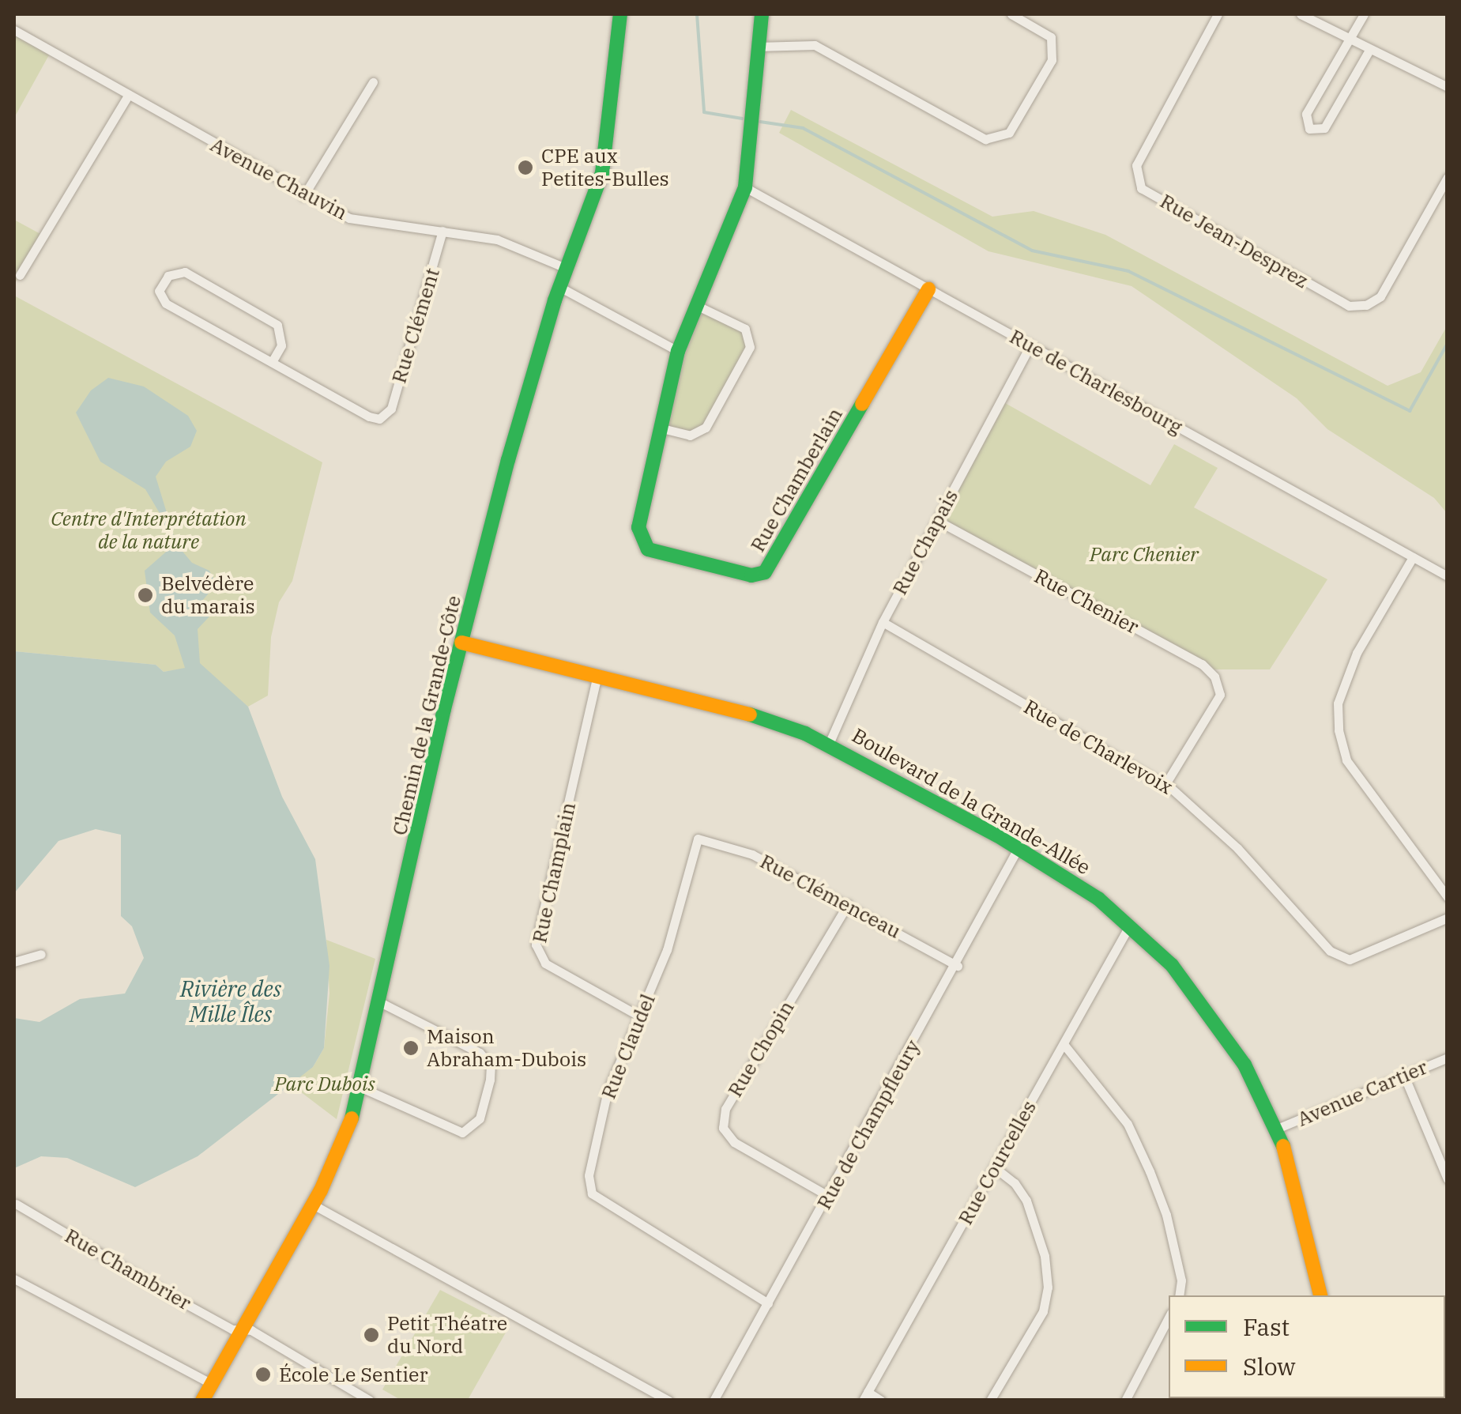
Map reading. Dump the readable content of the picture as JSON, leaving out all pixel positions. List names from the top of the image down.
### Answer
{
  "streets": {
    "street": [
      "Avenue Chauvin",
      "Rue Jean-Desprez",
      "Rue Clément",
      "Rue de Charlesbourg",
      "Rue Chamberlain",
      "Rue Chapais",
      "Rue Chenier",
      "Chemin de la Grande-Côte",
      "Rue de Charlevoix",
      "Boulevard de la Grande-Allée",
      "Rue Champlain",
      "Rue Clémenceau",
      "Rue Claudel",
      "Rue Chopin",
      "Avenue Cartier",
      "Rue de Champfleury",
      "Rue Courcelles",
      "Rue Chambrier"
    ]
  },
  "crossings": [
    ["Avenue Chauvin", "Rue Clément"],
    ["Avenue Chauvin", "Chemin de la Grande-Côte"],
    ["Rue de Charlesbourg", "Rue Chamberlain"],
    ["Rue de Charlesbourg", "Rue Chapais"],
    ["Rue Chapais", "Rue Chenier"],
    ["Rue Chapais", "Rue de Charlevoix"],
    ["Rue Chapais", "Boulevard de la Grande-Allée"],
    ["Rue Chenier", "Rue de Charlevoix"],
    ["Chemin de la Grande-Côte", "Boulevard de la Grande-Allée"],
    ["Chemin de la Grande-Côte", "Rue Chambrier"],
    ["Boulevard de la Grande-Allée", "Rue Champlain"],
    ["Boulevard de la Grande-Allée", "Avenue Cartier"],
    ["Boulevard de la Grande-Allée", "Rue de Champfleury"],
    ["Boulevard de la Grande-Allée", "Rue Courcelles"],
    ["Rue Champlain", "Rue Claudel"],
    ["Rue Clémenceau", "Rue Claudel"],
    ["Rue Clémenceau", "Rue Chopin"],
    ["Rue Clémenceau", "Rue de Champfleury"],
    ["Rue Claudel", "Rue de Champfleury"],
    ["Rue Chopin", "Rue de Champfleury"]
  ],
  "water": ["Rivière des Mille Îles"],
  "parks": ["Centre d'Interprétation de la nature", "Parc Chenier", "Parc Dubois"],
  "places": [
    "CPE aux Petites-Bulles",
    "Belvédère du marais",
    "Maison Abraham-Dubois",
    "Petit Théatre du Nord",
    "École Le Sentier"
  ],
  "legend": ["Fast", "Slow"]
}
